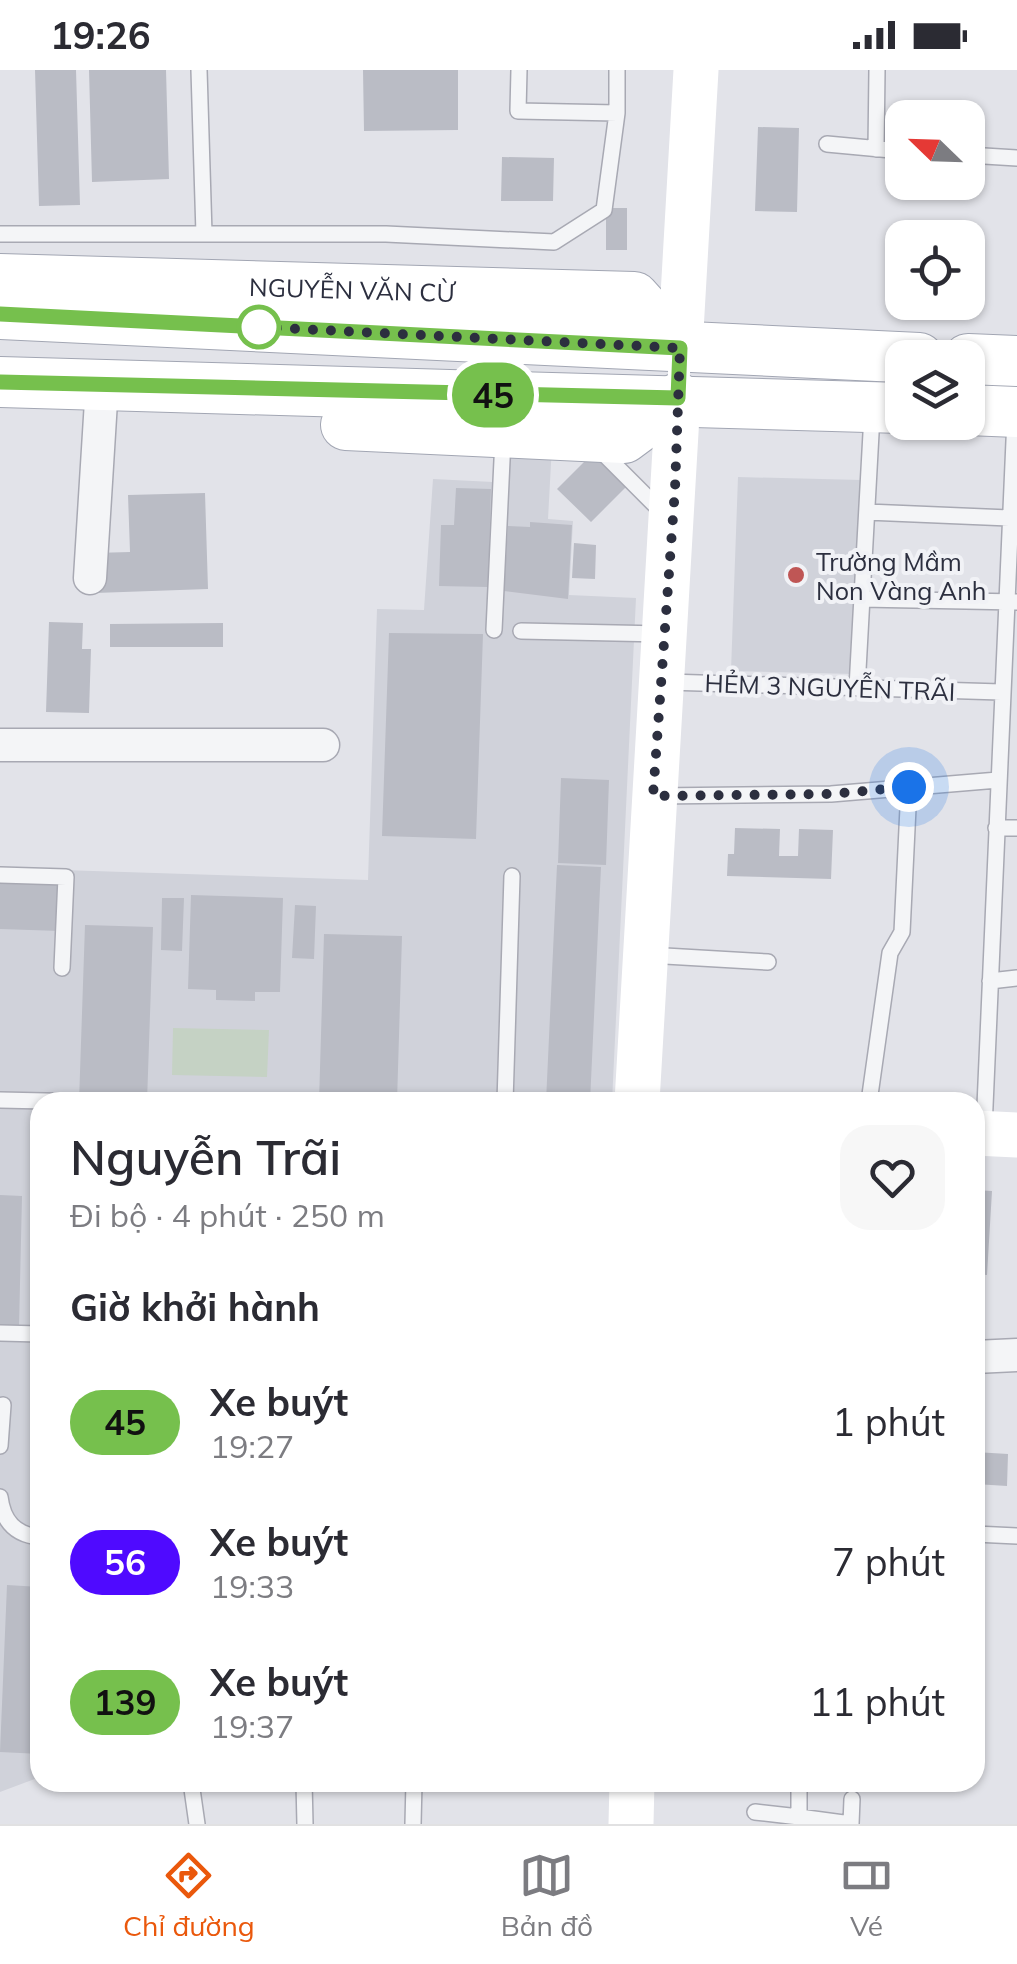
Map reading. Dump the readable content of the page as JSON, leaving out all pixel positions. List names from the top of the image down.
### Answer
{
  "streets": {
    "main road": ["NGUYỄN VĂN CỪ"],
    "lane": ["HẺM 3 NGUYỄN TRÃI"]
  },
  "places": ["Trường Mầm Non Vàng Anh"],
  "lines": ["bus line 45"],
  "north": "top left",
  "page": {
    "status": "19:26",
    "on_map": "45",
    "heading": [
      ["Nguyễn Trãi", "Đi bộ · 4 phút · 250 m"],
      "Giờ khởi hành"
    ],
    "list": [
      {
        "mark": "45",
        "name": "Xe buýt",
        "note": "19:27",
        "value": "1 phút"
      },
      {
        "mark": "56",
        "name": "Xe buýt",
        "note": "19:33",
        "value": "7 phút"
      },
      {
        "mark": "139",
        "name": "Xe buýt",
        "note": "19:37",
        "value": "11 phút"
      }
    ],
    "tabs": ["Chỉ đường", "Bản đồ", "Vé"]
  }
}
